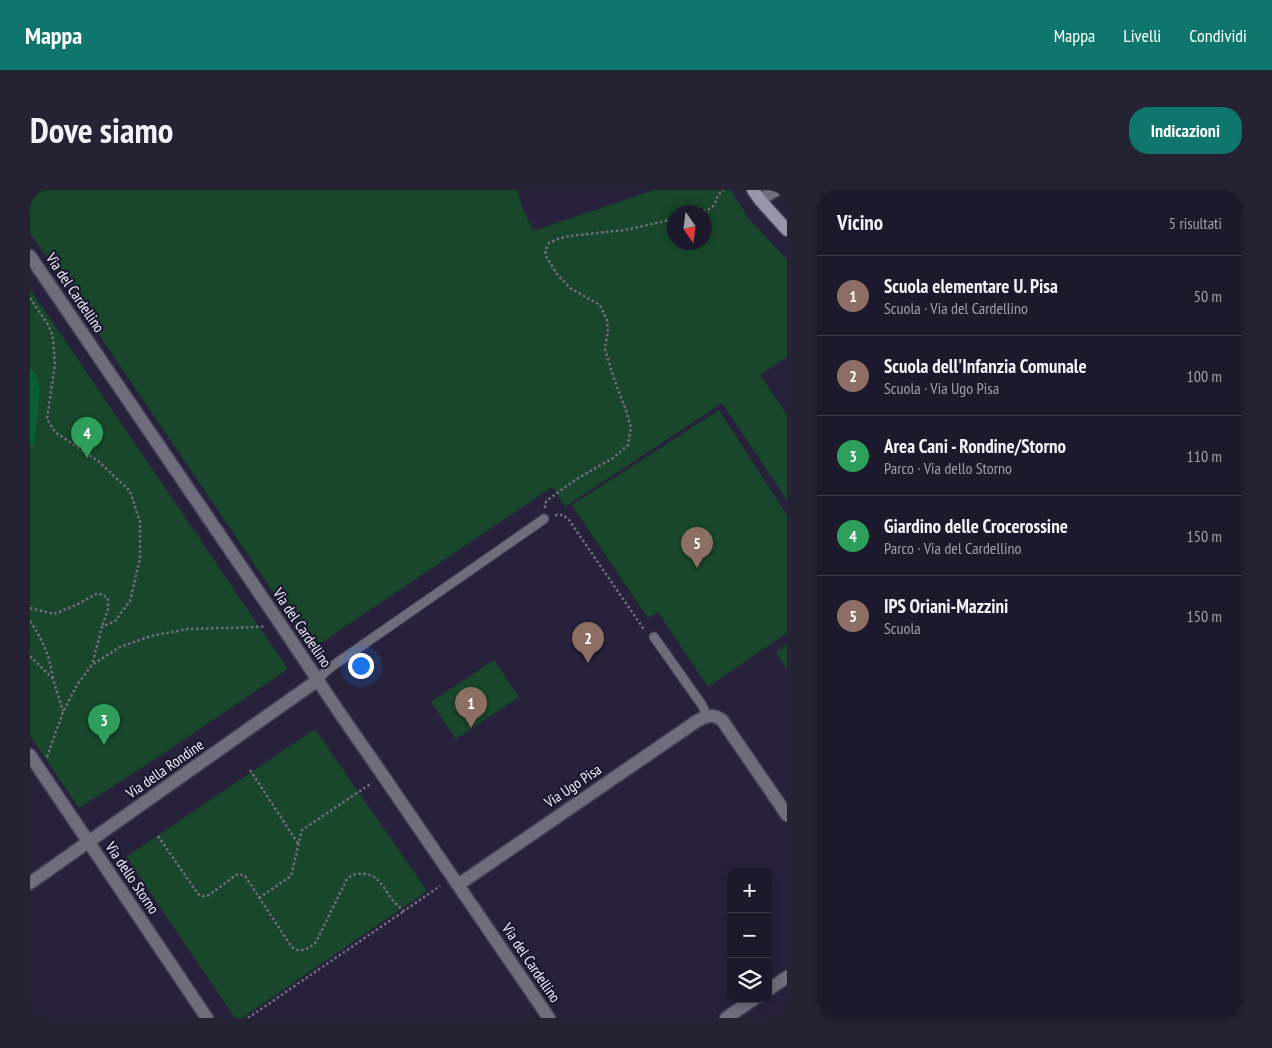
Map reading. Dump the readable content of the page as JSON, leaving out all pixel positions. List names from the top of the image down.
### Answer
{
  "streets": {
    "street": [
      "Via del Cardellino",
      "Via della Rondine",
      "Via Ugo Pisa",
      "Via dello Storno"
    ]
  },
  "crossings": [
    ["Via del Cardellino", "Via della Rondine"],
    ["Via del Cardellino", "Via Ugo Pisa"],
    ["Via della Rondine", "Via dello Storno"]
  ],
  "north": "bottom",
  "page": {
    "header": "Mappa",
    "nav": ["Mappa", "Livelli", "Condividi"],
    "title": "Dove siamo",
    "buttons": "Indicazioni",
    "heading": ["Vicino", "5 risultati"],
    "list": [
      {
        "mark": "1",
        "name": "Scuola elementare U. Pisa",
        "note": "Scuola · Via del Cardellino",
        "value": "50 m"
      },
      {
        "mark": "2",
        "name": "Scuola dell'Infanzia Comunale",
        "note": "Scuola · Via Ugo Pisa",
        "value": "100 m"
      },
      {
        "mark": "3",
        "name": "Area Cani - Rondine/Storno",
        "note": "Parco · Via dello Storno",
        "value": "110 m"
      },
      {
        "mark": "4",
        "name": "Giardino delle Crocerossine",
        "note": "Parco · Via del Cardellino",
        "value": "150 m"
      },
      {
        "mark": "5",
        "name": "IPS Oriani-Mazzini",
        "note": "Scuola",
        "value": "150 m"
      }
    ],
    "pins": [
      "4",
      "5",
      "2",
      "1",
      "3"
    ],
    "map_buttons": ["+", "−"]
  }
}
